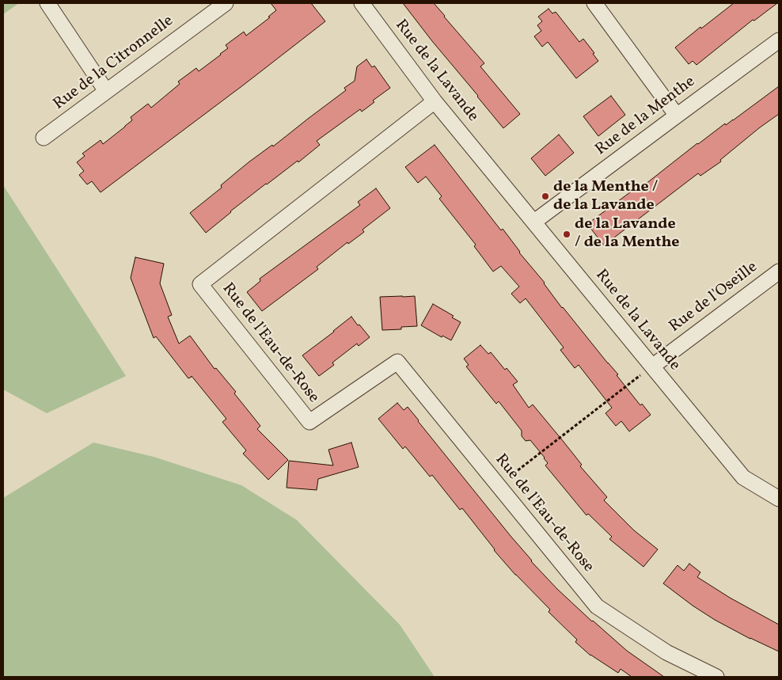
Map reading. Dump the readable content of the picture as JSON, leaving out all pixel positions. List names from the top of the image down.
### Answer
{
  "streets": {
    "street": [
      "Rue de la Citronnelle",
      "Rue de la Lavande",
      "Rue de la Menthe",
      "Rue de l'Oseille",
      "Rue de l'Eau-de-Rose"
    ]
  },
  "crossings": [
    ["Rue de la Lavande", "Rue de la Menthe"],
    ["Rue de la Lavande", "Rue de l'Oseille"],
    ["Rue de la Lavande", "Rue de l'Eau-de-Rose"]
  ],
  "places": ["de la Menthe / de la Lavande", "de la Lavande / de la Menthe"]
}
